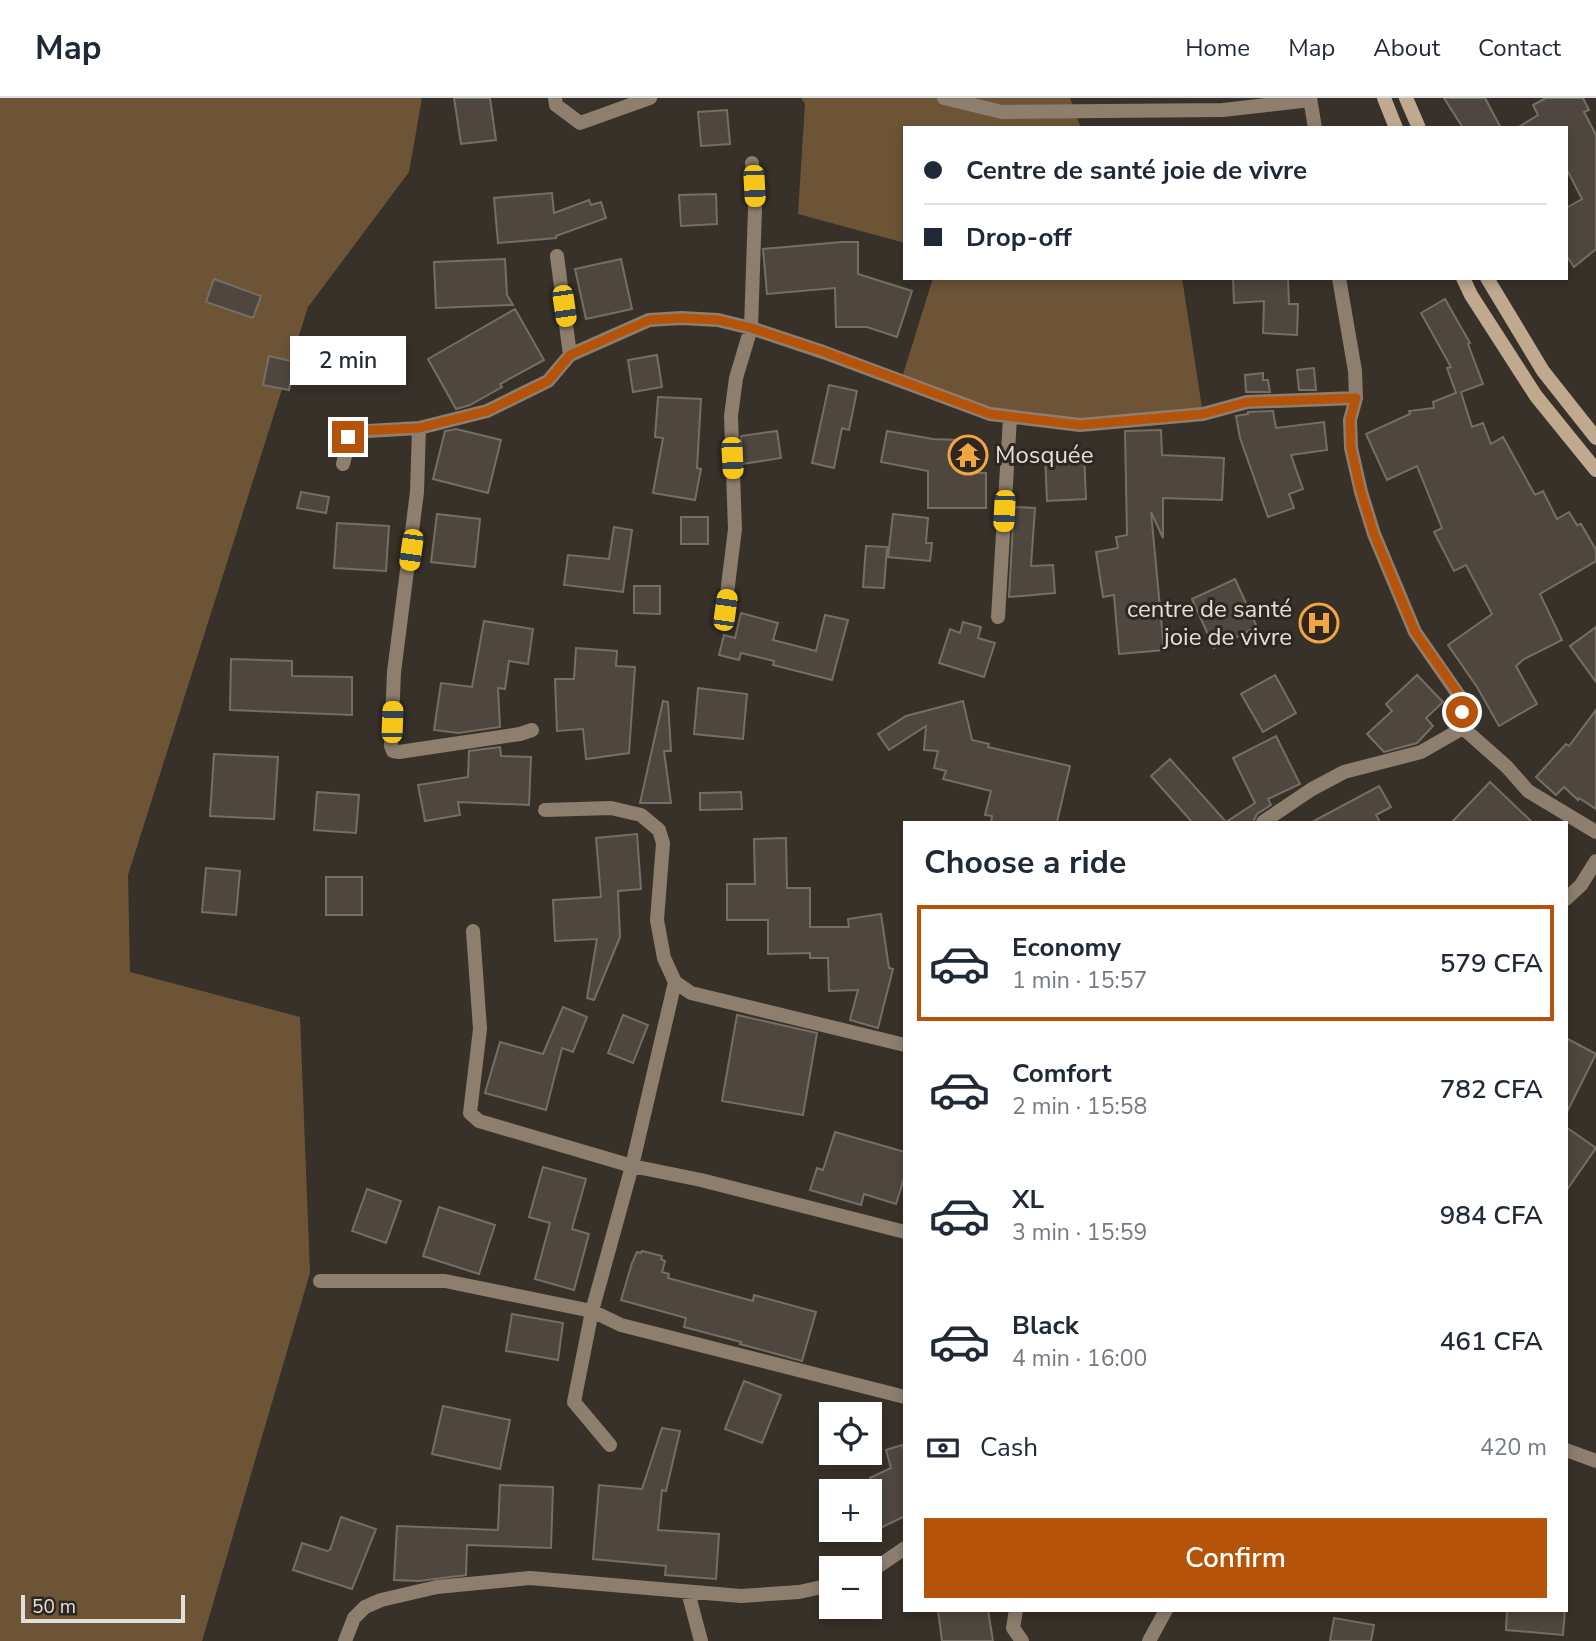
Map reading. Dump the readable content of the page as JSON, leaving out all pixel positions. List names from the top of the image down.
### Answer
{
  "places": {
    "temple": ["Mosquée"],
    "hospital": ["centre de santé joie de vivre"]
  },
  "scale_bar": "50 m",
  "page": {
    "header": "Map",
    "nav": [
      "Home",
      "Map",
      "About",
      "Contact"
    ],
    "banner": ["Centre de santé joie de vivre", "Drop-off"],
    "bubble": "2 min",
    "heading": "Choose a ride",
    "list": [
      {
        "name": "Economy",
        "note": "1 min · 15:57",
        "value": "579 CFA"
      },
      {
        "name": "Comfort",
        "note": "2 min · 15:58",
        "value": "782 CFA"
      },
      {
        "name": "XL",
        "note": "3 min · 15:59",
        "value": "984 CFA"
      },
      {
        "name": "Black",
        "note": "4 min · 16:00",
        "value": "461 CFA"
      }
    ],
    "map_buttons": ["+", "−"],
    "pay": ["Cash", "420 m"],
    "buttons": "Confirm",
    "scale": "50 m"
  }
}
